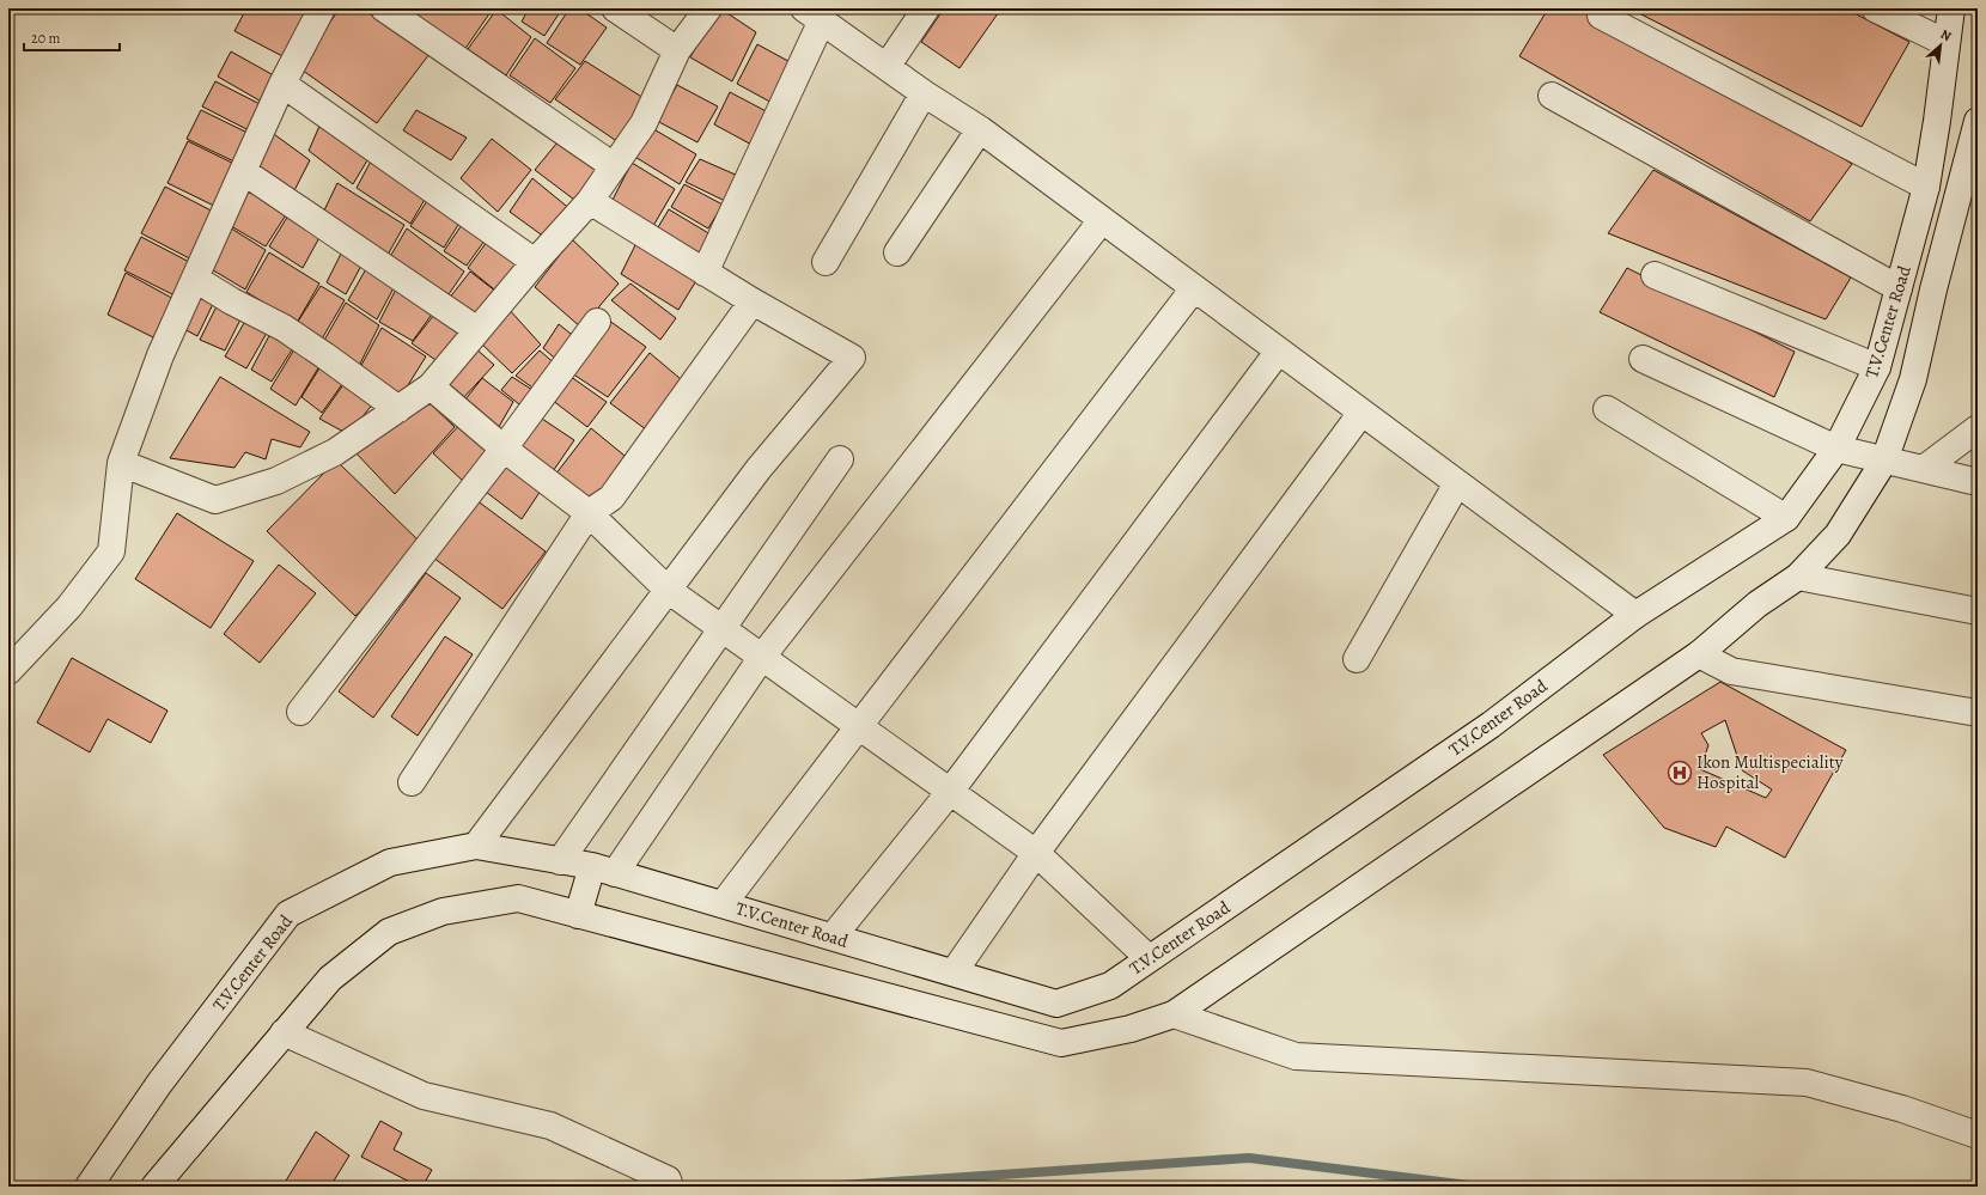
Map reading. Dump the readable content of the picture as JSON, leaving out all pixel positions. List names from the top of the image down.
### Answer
{
  "streets": {
    "street": ["T.V.Center Road"]
  },
  "places": {
    "hospital": ["Ikon Multispeciality Hospital"]
  },
  "scale_bar": "20 m",
  "north": "top right"
}
